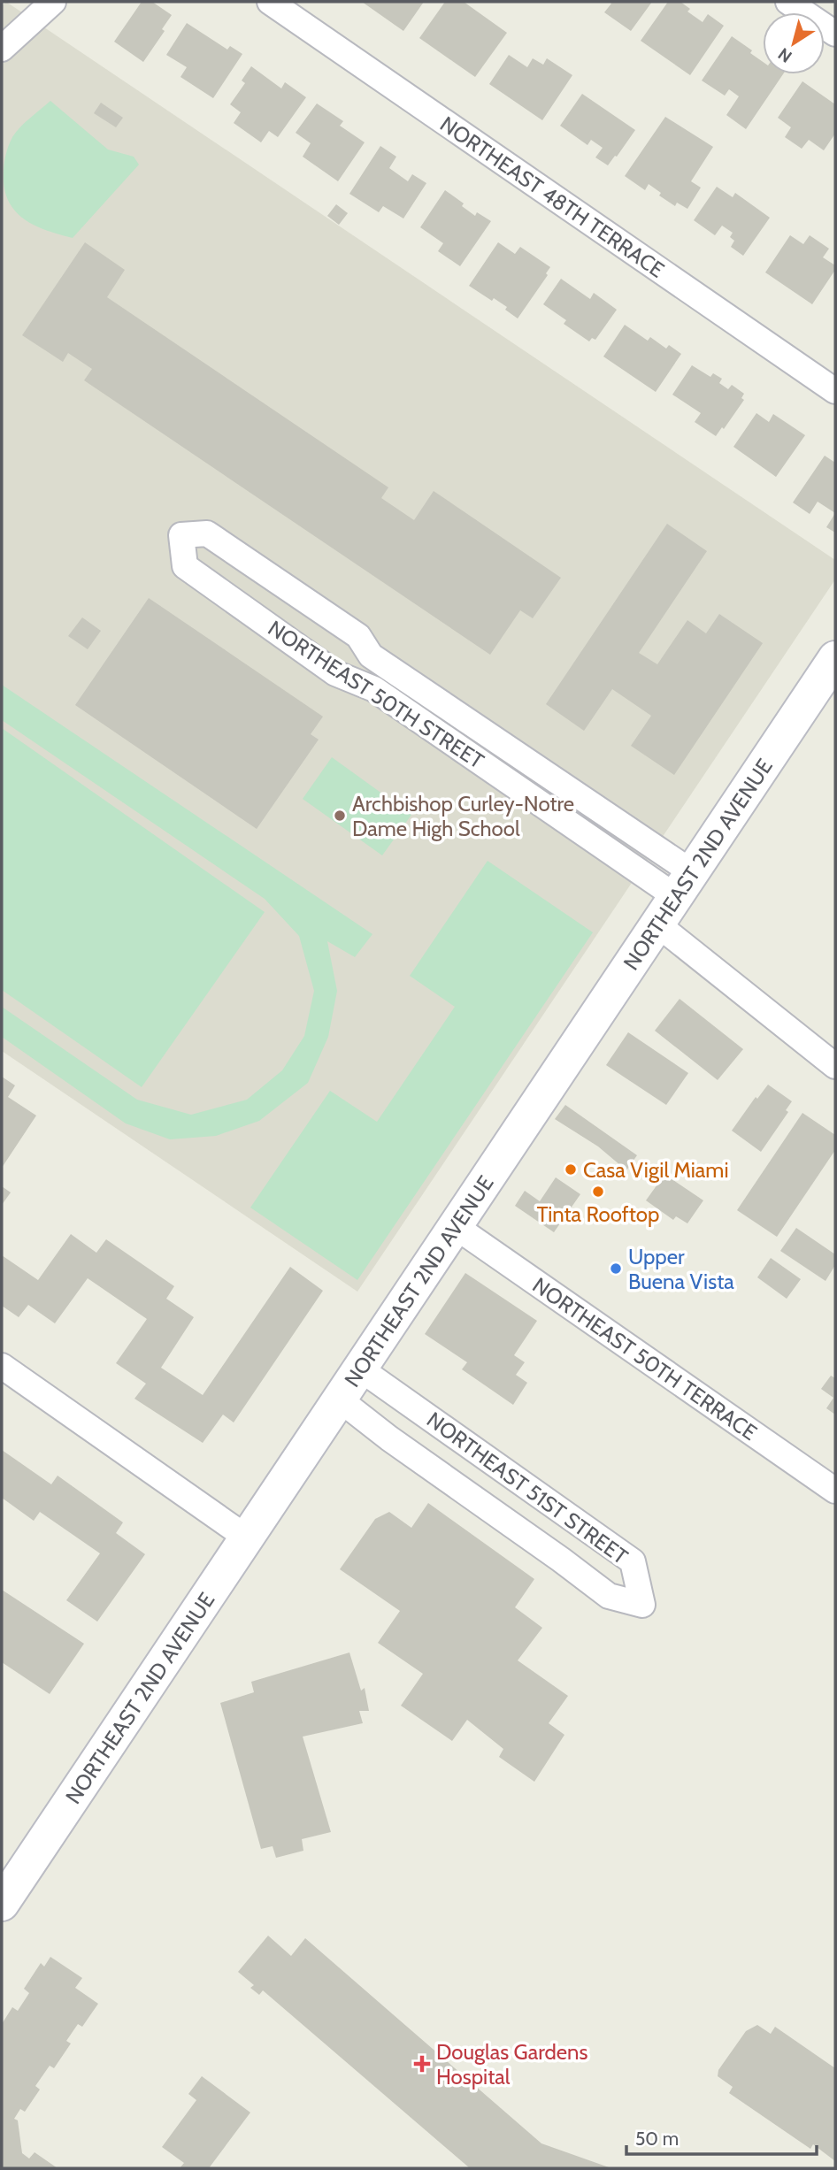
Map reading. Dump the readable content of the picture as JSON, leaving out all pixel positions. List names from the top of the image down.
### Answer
{
  "streets": {
    "main road": ["NORTHEAST 2ND AVENUE"],
    "street": [
      "NORTHEAST 48TH TERRACE",
      "NORTHEAST 50TH STREET",
      "NORTHEAST 50TH TERRACE",
      "NORTHEAST 51ST STREET"
    ]
  },
  "crossings": [
    ["NORTHEAST 50TH STREET", "NORTHEAST 2ND AVENUE"],
    ["NORTHEAST 2ND AVENUE", "NORTHEAST 50TH TERRACE"],
    ["NORTHEAST 2ND AVENUE", "NORTHEAST 51ST STREET"]
  ],
  "places": {
    "other": [
      "Archbishop Curley-Notre Dame High School",
      "Casa Vigil Miami",
      "Tinta Rooftop",
      "Upper Buena Vista"
    ],
    "health": ["Douglas Gardens Hospital"]
  },
  "scale_bar": "50 m",
  "north": "bottom left"
}
